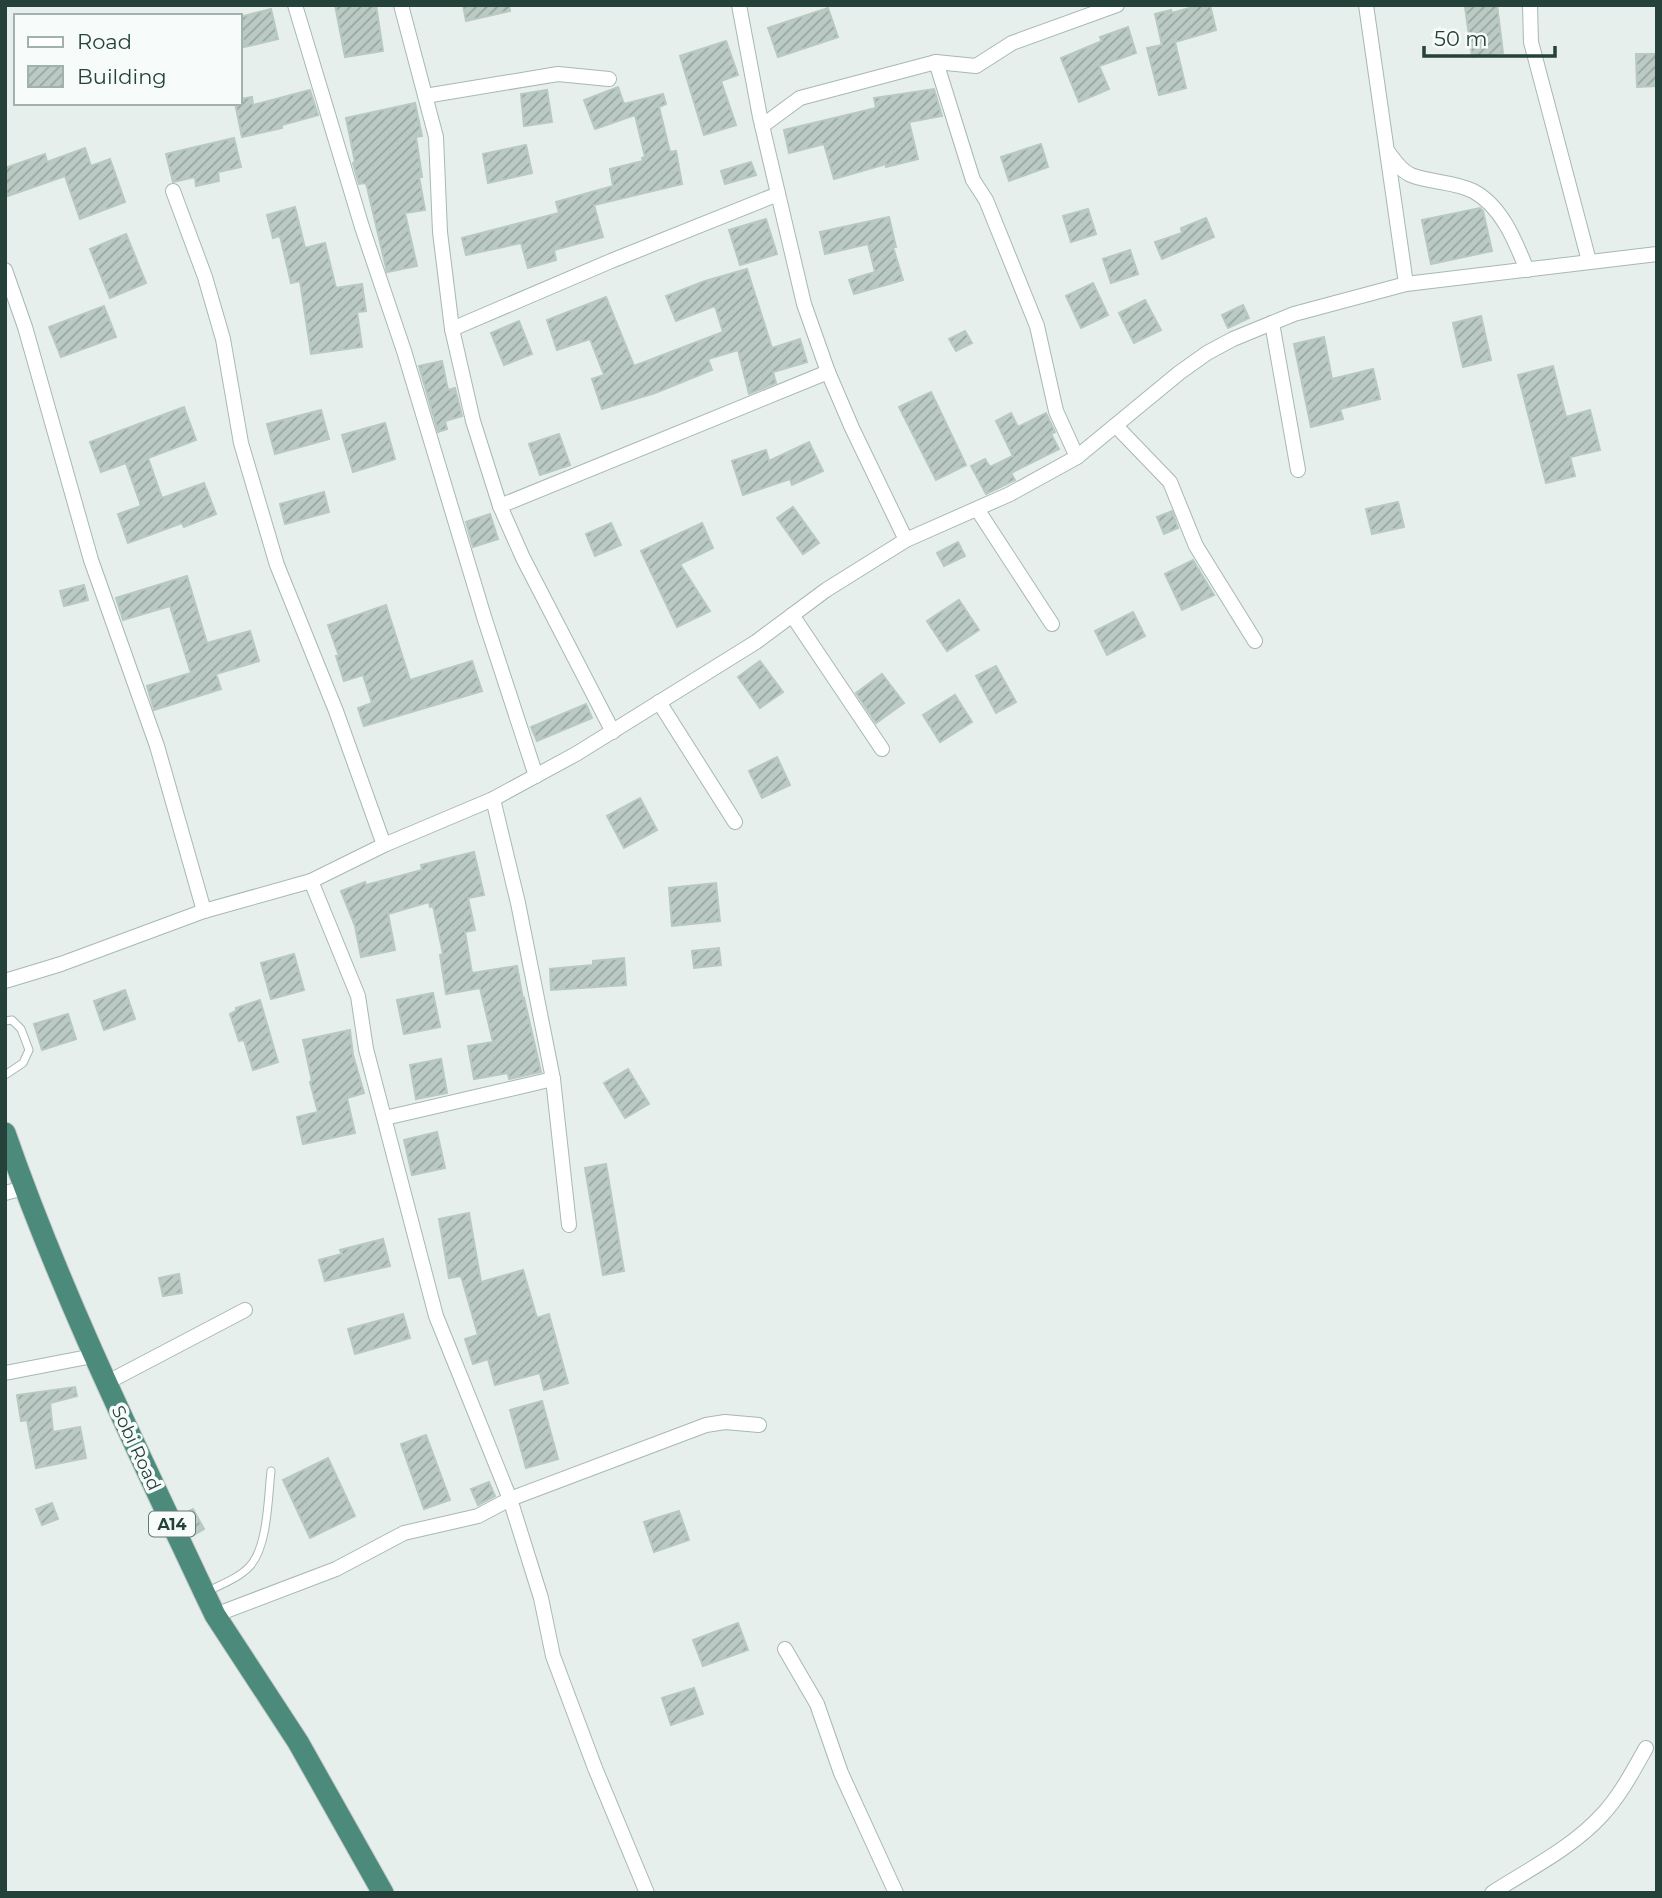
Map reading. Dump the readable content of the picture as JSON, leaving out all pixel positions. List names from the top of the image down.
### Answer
{
  "streets": {
    "highway": ["Sobi Road", "A14"]
  },
  "legend": ["Road", "Building"],
  "scale_bar": "50 m"
}
